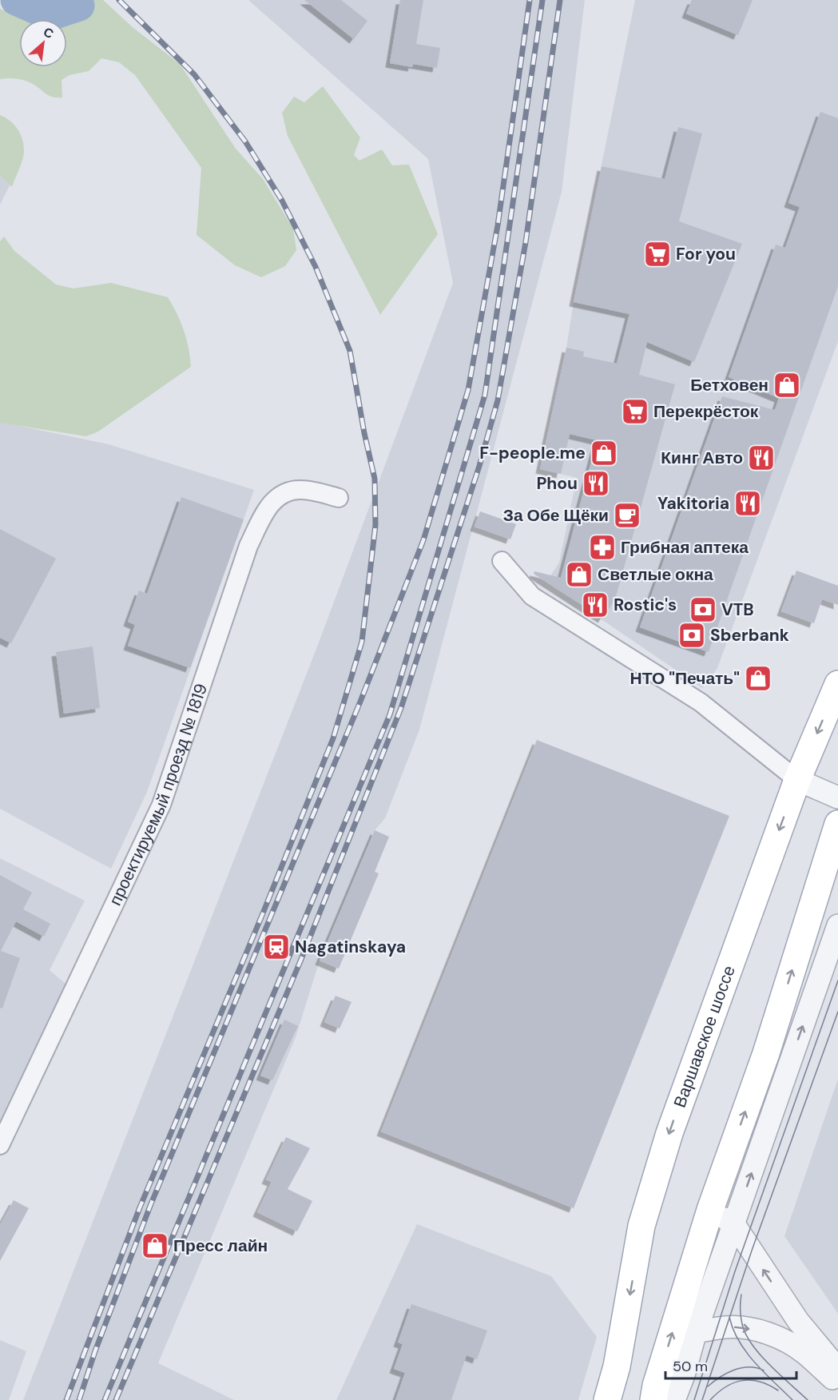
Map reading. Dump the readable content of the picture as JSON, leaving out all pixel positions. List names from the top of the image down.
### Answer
{
  "streets": {
    "main road": ["Варшавское шоссе"],
    "street": ["проектируемый проезд № 1819"]
  },
  "places": {
    "supermarket": ["For you", "Перекрёсток"],
    "shop": [
      "Бетховен",
      "F-people.me",
      "Светлые окна",
      "НТО \"Печать\"",
      "Пресс лайн"
    ],
    "restaurant": [
      "Кинг Авто",
      "Phou",
      "Yakitoria",
      "Rostic's"
    ],
    "cafe": ["За Обе Щёки"],
    "pharmacy": ["Грибная аптека"],
    "bank": ["VTB", "Sberbank"],
    "station": ["Nagatinskaya"]
  },
  "scale_bar": "50 m",
  "north": "top right"
}
